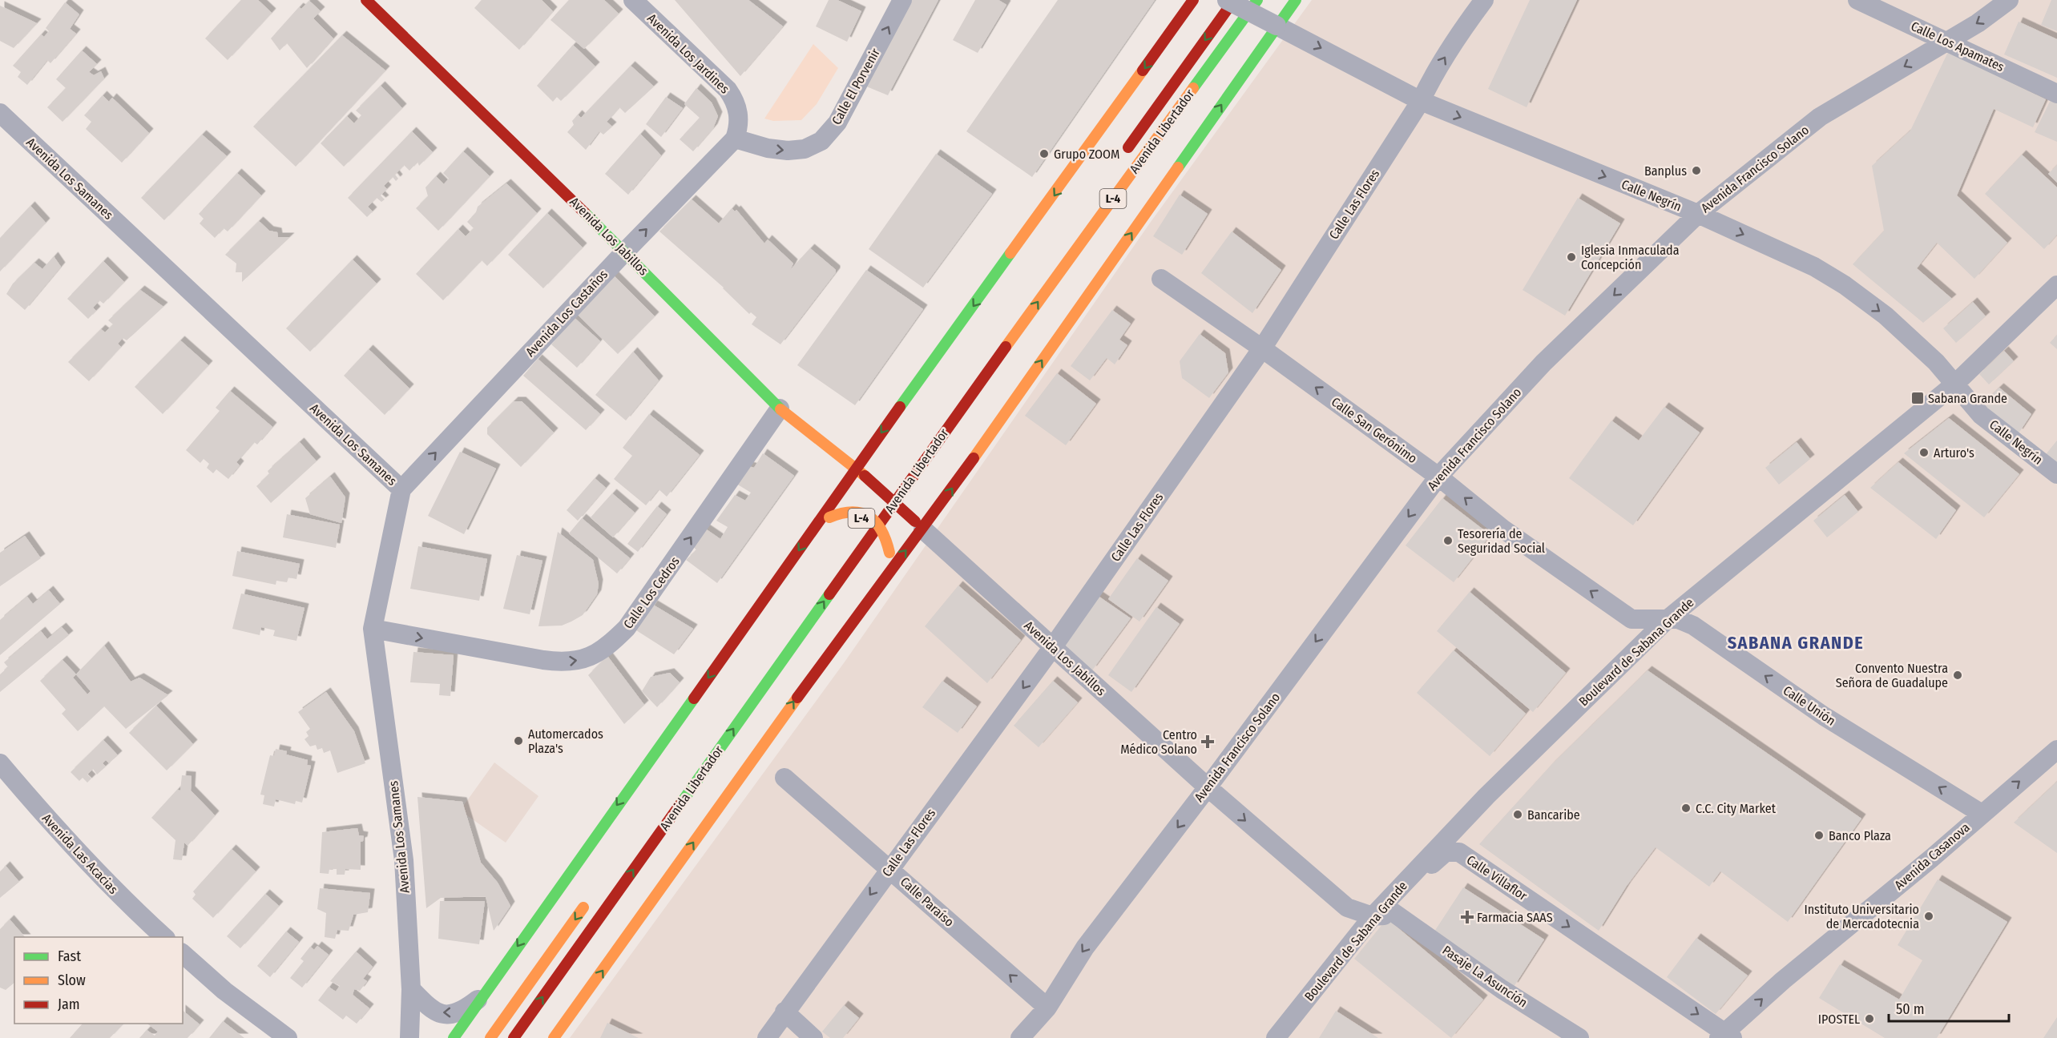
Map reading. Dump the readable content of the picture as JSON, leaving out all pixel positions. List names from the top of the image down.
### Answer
{
  "streets": {
    "main road": ["Avenida Libertador", "L-4", "Avenida Los Jabillos"],
    "street": [
      "Calle Los Apamates",
      "Avenida Los Jardines",
      "Calle El Porvenir",
      "Avenida Francisco Solano",
      "Avenida Los Samanes",
      "Calle Negrín",
      "Calle Las Flores",
      "Avenida Los Castaños",
      "Calle San Gerónimo",
      "Calle Los Cedros",
      "Boulevard de Sabana Grande",
      "Calle Unión",
      "Avenida Las Acacias",
      "Avenida Casanova",
      "Calle Villaflor",
      "Calle Paraíso",
      "Pasaje La Asunción"
    ]
  },
  "crossings": [
    ["Calle Los Apamates", "Avenida Francisco Solano"],
    ["Avenida Los Jardines", "Calle El Porvenir"],
    ["Avenida Los Jardines", "Avenida Los Castaños"],
    ["Calle El Porvenir", "Avenida Los Castaños"],
    ["Avenida Francisco Solano", "Calle Negrín"],
    ["Avenida Francisco Solano", "Avenida Los Jabillos"],
    ["Avenida Francisco Solano", "Calle San Gerónimo"],
    ["Avenida Francisco Solano", "Calle Paraíso"],
    ["Avenida Los Samanes", "Avenida Los Castaños"],
    ["Avenida Los Samanes", "Calle Los Cedros"],
    ["Calle Negrín", "L-4"],
    ["Calle Negrín", "Calle Las Flores"],
    ["Calle Negrín", "Boulevard de Sabana Grande"],
    ["L-4", "Avenida Los Jabillos"],
    ["Calle Las Flores", "Avenida Los Jabillos"],
    ["Calle Las Flores", "Calle San Gerónimo"],
    ["Calle Las Flores", "Calle Paraíso"],
    ["Avenida Los Jabillos", "Avenida Los Castaños"],
    ["Avenida Los Jabillos", "Calle Los Cedros"],
    ["Calle San Gerónimo", "Calle Unión"],
    ["Boulevard de Sabana Grande", "Calle Unión"],
    ["Calle Unión", "Avenida Casanova"],
    ["Avenida Casanova", "Calle Villaflor"],
    ["Calle Villaflor", "Pasaje La Asunción"]
  ],
  "one_way": [
    "Calle El Porvenir",
    "Avenida Francisco Solano",
    "Calle Negrín",
    "Avenida Los Castaños",
    "Calle San Gerónimo",
    "Calle Los Cedros",
    "Calle Unión",
    "Avenida Casanova",
    "Calle Villaflor",
    "Calle Paraíso"
  ],
  "districts": ["SABANA GRANDE"],
  "places": {
    "other": [
      "Grupo ZOOM",
      "Banplus",
      "Iglesia Inmaculada Concepción",
      "Arturo's",
      "Tesorería de Seguridad Social",
      "Convento Nuestra Señora de Guadalupe",
      "Automercados Plaza's",
      "C.C. City Market",
      "Bancaribe",
      "Banco Plaza",
      "Instituto Universitario de Mercadotecnia",
      "IPOSTEL"
    ],
    "transit": ["Sabana Grande"],
    "health": ["Centro Médico Solano", "Farmacia SAAS"]
  },
  "legend": ["Fast", "Slow", "Jam"],
  "scale_bar": "50 m"
}
